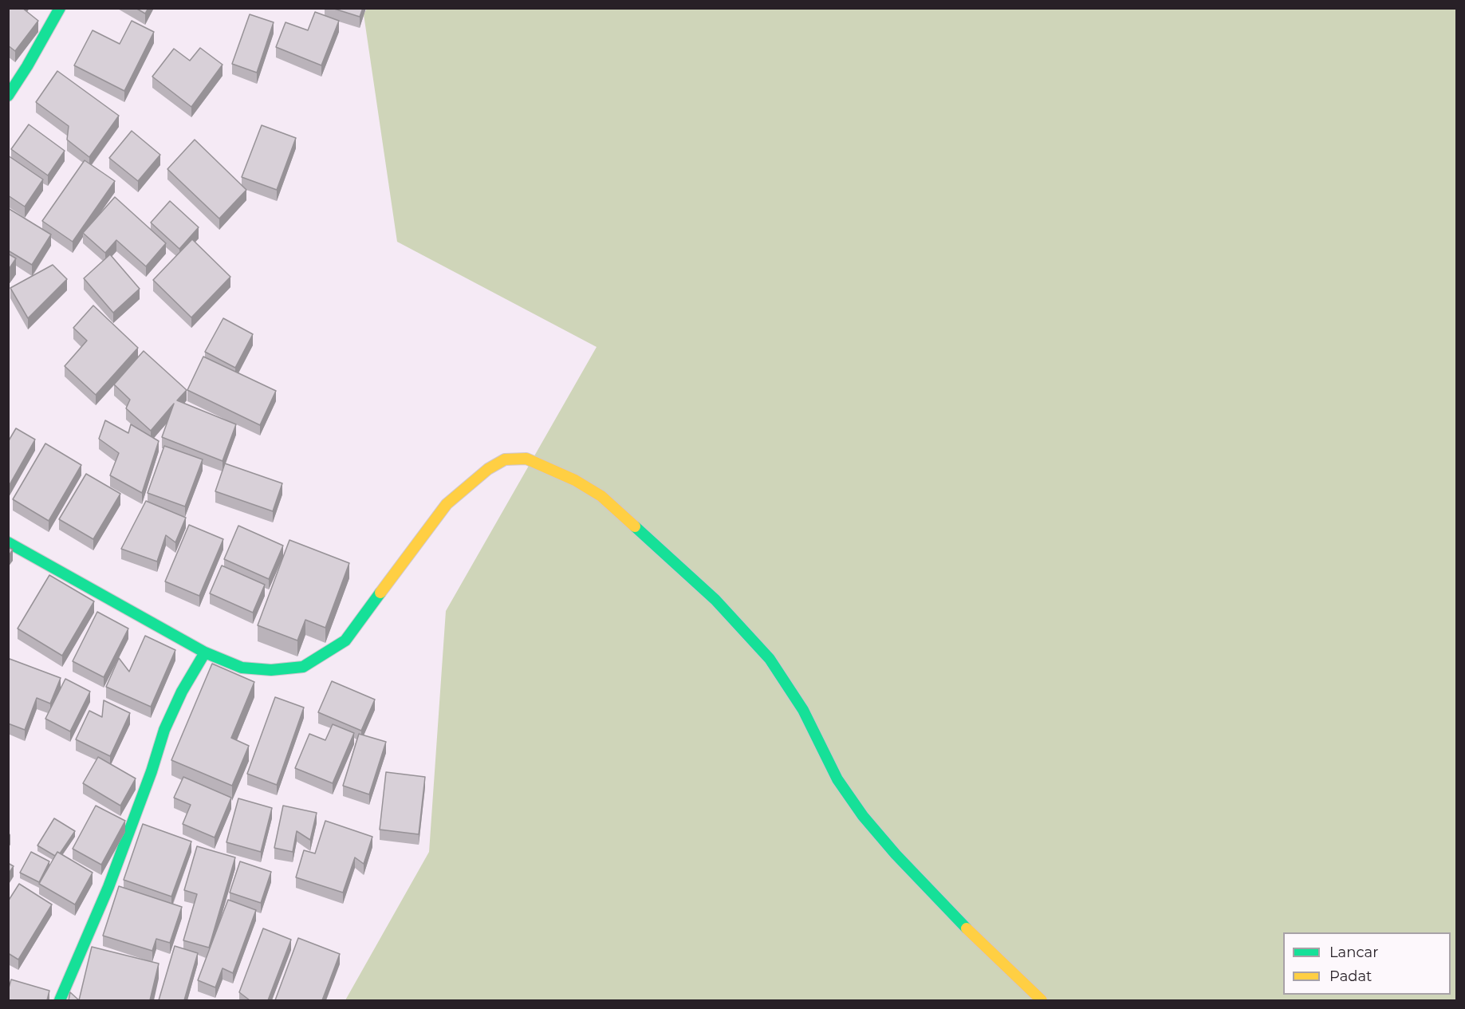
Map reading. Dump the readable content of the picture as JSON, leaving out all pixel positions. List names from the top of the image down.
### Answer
{
  "legend": ["Lancar", "Padat"]
}
